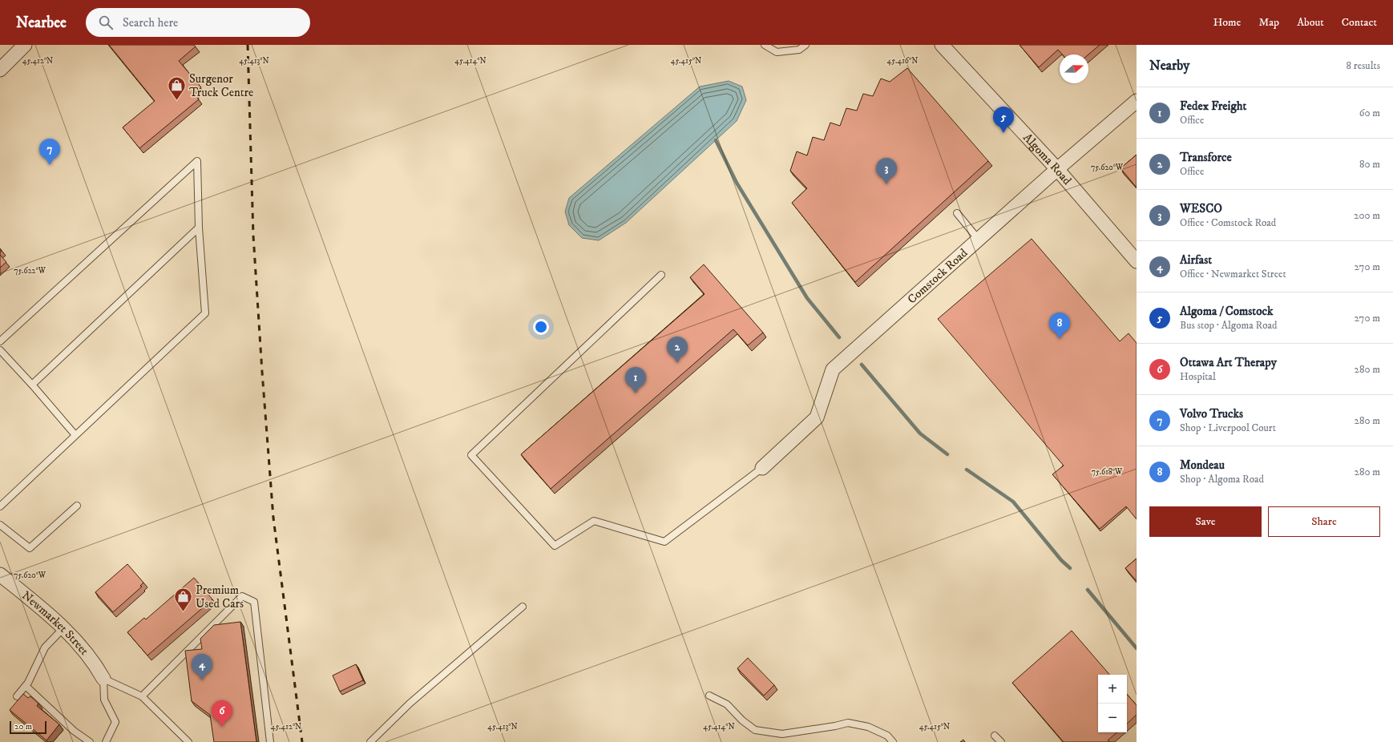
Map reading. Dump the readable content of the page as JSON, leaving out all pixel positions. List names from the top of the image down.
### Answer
{
  "streets": {
    "street": ["Algoma Road", "Comstock Road", "Newmarket Street"]
  },
  "crossings": [
    ["Algoma Road", "Comstock Road"]
  ],
  "places": {
    "shop": ["Surgenor Truck Centre", "Premium Used Cars"]
  },
  "scale_bar": "20 m",
  "north": "right",
  "page": {
    "header": "Nearbee",
    "search": "Search here",
    "nav": [
      "Home",
      "Map",
      "About",
      "Contact"
    ],
    "heading": ["Nearby", "8 results"],
    "list": [
      {
        "mark": "1",
        "name": "Fedex Freight",
        "note": "Office",
        "value": "60 m"
      },
      {
        "mark": "2",
        "name": "Transforce",
        "note": "Office",
        "value": "80 m"
      },
      {
        "mark": "3",
        "name": "WESCO",
        "note": "Office · Comstock Road",
        "value": "200 m"
      },
      {
        "mark": "4",
        "name": "Airfast",
        "note": "Office · Newmarket Street",
        "value": "270 m"
      },
      {
        "mark": "5",
        "name": "Algoma / Comstock",
        "note": "Bus stop · Algoma Road",
        "value": "270 m"
      },
      {
        "mark": "6",
        "name": "Ottawa Art Therapy",
        "note": "Hospital",
        "value": "280 m"
      },
      {
        "mark": "7",
        "name": "Volvo Trucks",
        "note": "Shop · Liverpool Court",
        "value": "280 m"
      },
      {
        "mark": "8",
        "name": "Mondeau",
        "note": "Shop · Algoma Road",
        "value": "280 m"
      }
    ],
    "pins": [
      "5",
      "7",
      "3",
      "8",
      "2",
      "1",
      "4",
      "6"
    ],
    "buttons": ["Save", "Share"],
    "map_buttons": ["+", "−"],
    "scale": "20 m"
  },
  "coordinates": [
    "45.412°N",
    "45.413°N",
    "45.414°N",
    "45.415°N",
    "45.416°N",
    "75.620°W",
    "75.622°W",
    "75.618°W"
  ]
}
